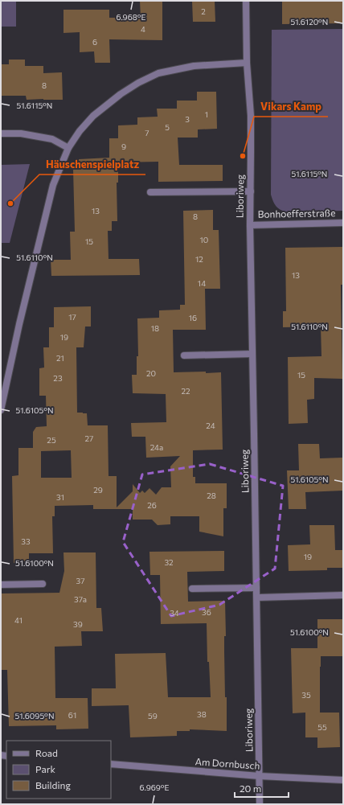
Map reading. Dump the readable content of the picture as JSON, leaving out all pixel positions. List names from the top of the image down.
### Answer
{
  "streets": {
    "street": ["Liboriweg", "Bonhoefferstraße", "Am Dornbusch"]
  },
  "crossings": [
    ["Liboriweg", "Bonhoefferstraße"],
    ["Liboriweg", "Am Dornbusch"]
  ],
  "places": ["Vikars Kamp", "Häuschenspielplatz"],
  "house_numbers": [
    "2",
    "4",
    "6",
    "8",
    "1",
    "3",
    "5",
    "7",
    "9",
    "13",
    "8",
    "10",
    "15",
    "12",
    "13",
    "14",
    "17",
    "16",
    "18",
    "19",
    "21",
    "20",
    "15",
    "23",
    "22",
    "24",
    "27",
    "25",
    "24a",
    "29",
    "28",
    "31",
    "26",
    "33",
    "19",
    "32",
    "37",
    "37a",
    "36",
    "34",
    "41",
    "39",
    "35",
    "38",
    "61",
    "59",
    "55"
  ],
  "legend": ["Road", "Park", "Building"],
  "scale_bar": "20 m",
  "coordinates": [
    "6.968°E",
    "51.6120°N",
    "51.6115°N",
    "51.6110°N",
    "51.6105°N",
    "51.6100°N",
    "51.6095°N",
    "6.969°E"
  ]
}
